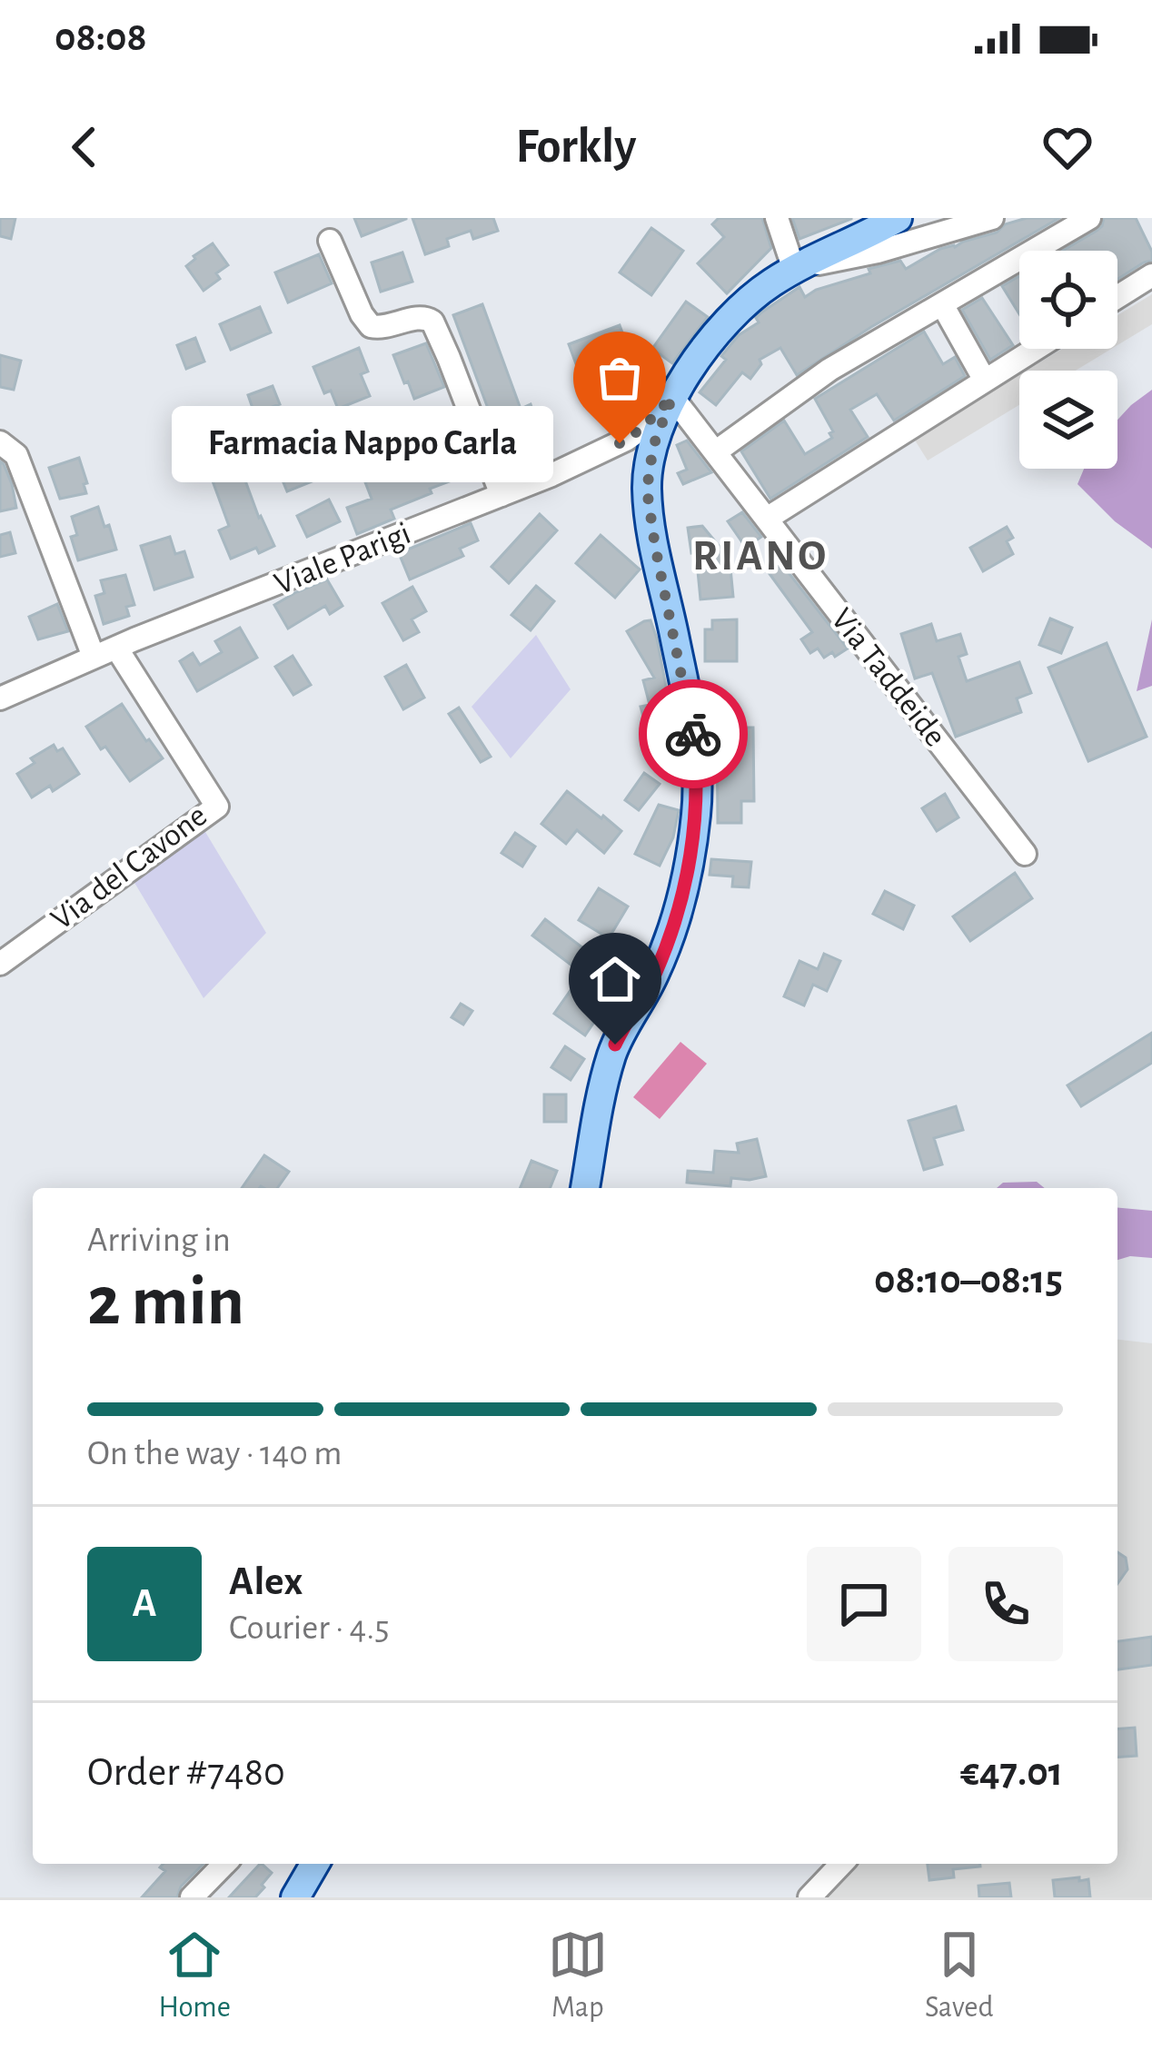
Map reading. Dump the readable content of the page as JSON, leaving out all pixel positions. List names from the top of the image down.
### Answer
{
  "streets": {
    "street": ["Viale Parigi", "Via Taddeide", "Via del Cavone"]
  },
  "crossings": [
    ["Viale Parigi", "Via Taddeide"],
    ["Viale Parigi", "Via del Cavone"]
  ],
  "districts": ["RIANO"],
  "places": ["Farmacia Nappo Carla"],
  "page": {
    "status": "08:08",
    "header": "Forkly",
    "bubble": "Farmacia Nappo Carla",
    "heading": ["2 min", "Arriving in", "08:10–08:15"],
    "panel": [
      "Alex",
      "Courier · 4.5",
      "Order #7480",
      "€47.01"
    ],
    "bar": "On the way · 140 m",
    "round": "A",
    "tabs": ["Home", "Map", "Saved"]
  }
}
